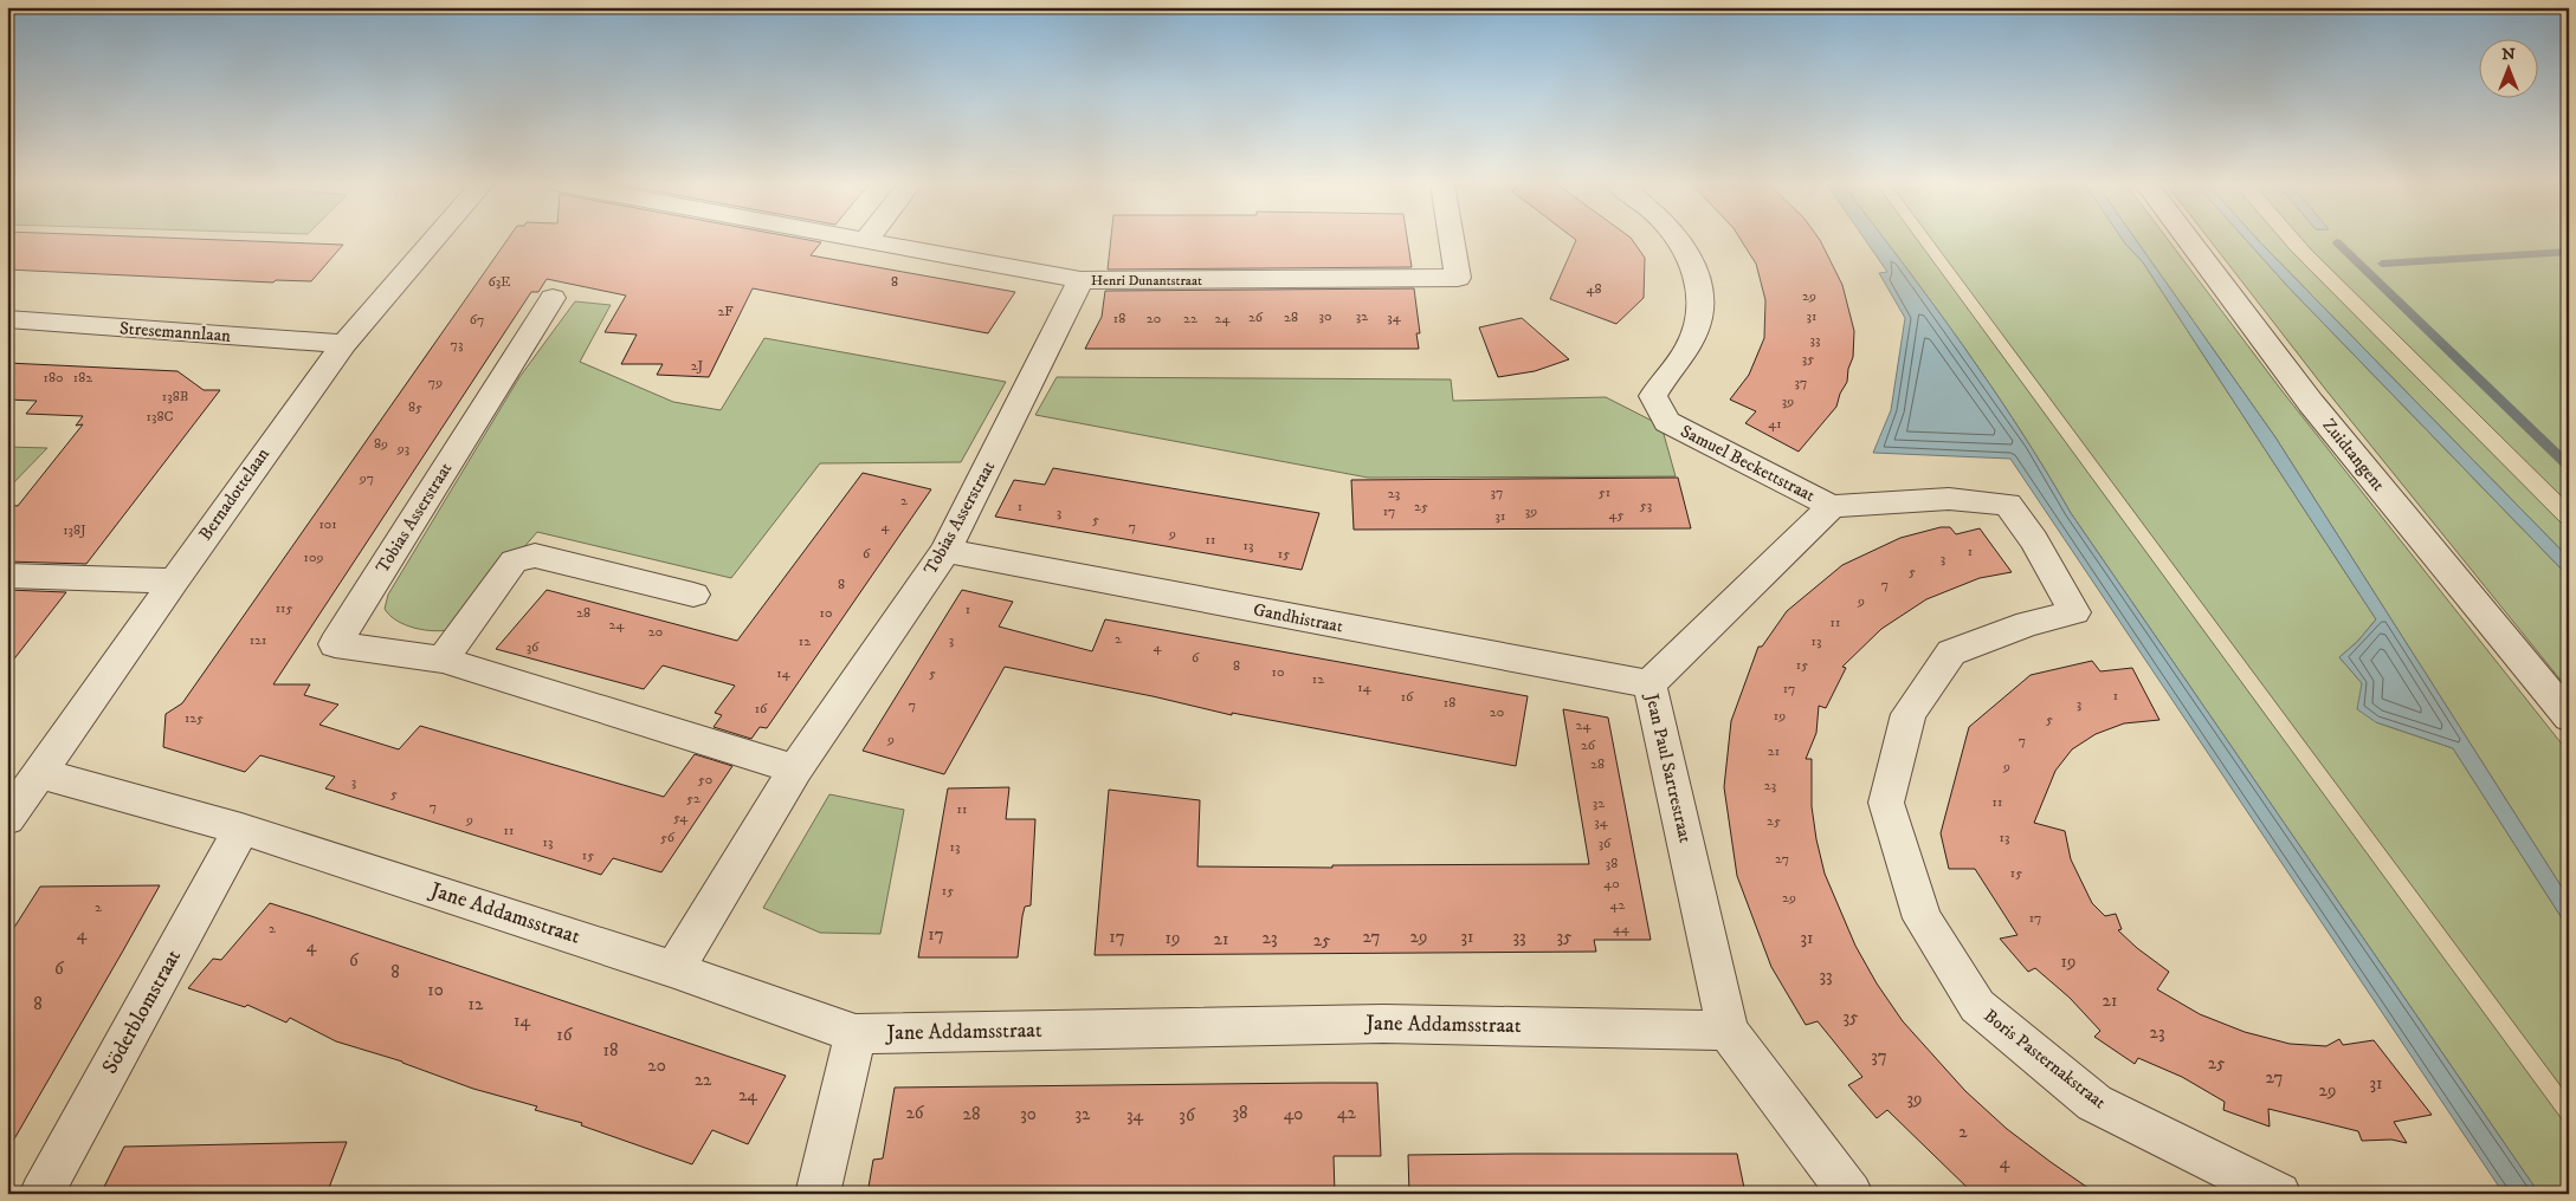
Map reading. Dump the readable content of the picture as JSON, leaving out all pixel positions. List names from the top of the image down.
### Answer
{
  "streets": {
    "street": [
      "Henri Dunantstraat",
      "Stresemannlaan",
      "Zuidtangent",
      "Samuel Beckettstraat",
      "Bernadottelaan",
      "Tobias Asserstraat",
      "Gandhistraat",
      "Jean Paul Sartrestraat",
      "Jane Addamsstraat",
      "Söderblomstraat",
      "Boris Pasternakstraat"
    ]
  },
  "crossings": [
    ["Henri Dunantstraat", "Tobias Asserstraat"],
    ["Stresemannlaan", "Bernadottelaan"],
    ["Samuel Beckettstraat", "Jean Paul Sartrestraat"],
    ["Samuel Beckettstraat", "Boris Pasternakstraat"],
    ["Bernadottelaan", "Jane Addamsstraat"],
    ["Tobias Asserstraat", "Gandhistraat"],
    ["Tobias Asserstraat", "Jane Addamsstraat"],
    ["Gandhistraat", "Jean Paul Sartrestraat"],
    ["Jean Paul Sartrestraat", "Jane Addamsstraat"],
    ["Jean Paul Sartrestraat", "Boris Pasternakstraat"],
    ["Jane Addamsstraat", "Söderblomstraat"]
  ],
  "house_numbers": [
    "63E",
    "8",
    "48",
    "29",
    "2F",
    "30",
    "32",
    "31",
    "26",
    "28",
    "34",
    "18",
    "20",
    "22",
    "24",
    "67",
    "33",
    "73",
    "35",
    "2J",
    "180",
    "182",
    "79",
    "37",
    "138B",
    "39",
    "85",
    "138C",
    "41",
    "89",
    "93",
    "97",
    "37",
    "51",
    "23",
    "2",
    "53",
    "1",
    "25",
    "17",
    "39",
    "3",
    "45",
    "31",
    "5",
    "101",
    "4",
    "7",
    "138J",
    "9",
    "11",
    "13",
    "1",
    "6",
    "15",
    "109",
    "3",
    "5",
    "8",
    "7",
    "9",
    "115",
    "1",
    "28",
    "10",
    "11",
    "24",
    "20",
    "2",
    "121",
    "3",
    "12",
    "13",
    "36",
    "4",
    "6",
    "15",
    "8",
    "10",
    "14",
    "5",
    "12",
    "14",
    "17",
    "1",
    "16",
    "18",
    "3",
    "7",
    "16",
    "20",
    "19",
    "125",
    "5",
    "24",
    "9",
    "7",
    "26",
    "21",
    "28",
    "9",
    "50",
    "3",
    "23",
    "5",
    "52",
    "11",
    "32",
    "7",
    "11",
    "54",
    "9",
    "25",
    "34",
    "11",
    "56",
    "13",
    "13",
    "36",
    "13",
    "15",
    "27",
    "38",
    "15",
    "40",
    "15",
    "29",
    "42",
    "2",
    "17",
    "2",
    "44",
    "4",
    "17",
    "17",
    "27",
    "29",
    "31",
    "33",
    "35",
    "19",
    "23",
    "31",
    "21",
    "25",
    "4",
    "6",
    "19",
    "6",
    "8",
    "33",
    "10",
    "21",
    "8",
    "12",
    "35",
    "14",
    "23",
    "16",
    "18",
    "37",
    "25",
    "20",
    "27",
    "22",
    "31",
    "29",
    "24",
    "39",
    "26",
    "38",
    "42",
    "28",
    "30",
    "32",
    "40",
    "34",
    "36",
    "2",
    "4"
  ],
  "north": "top"
}
